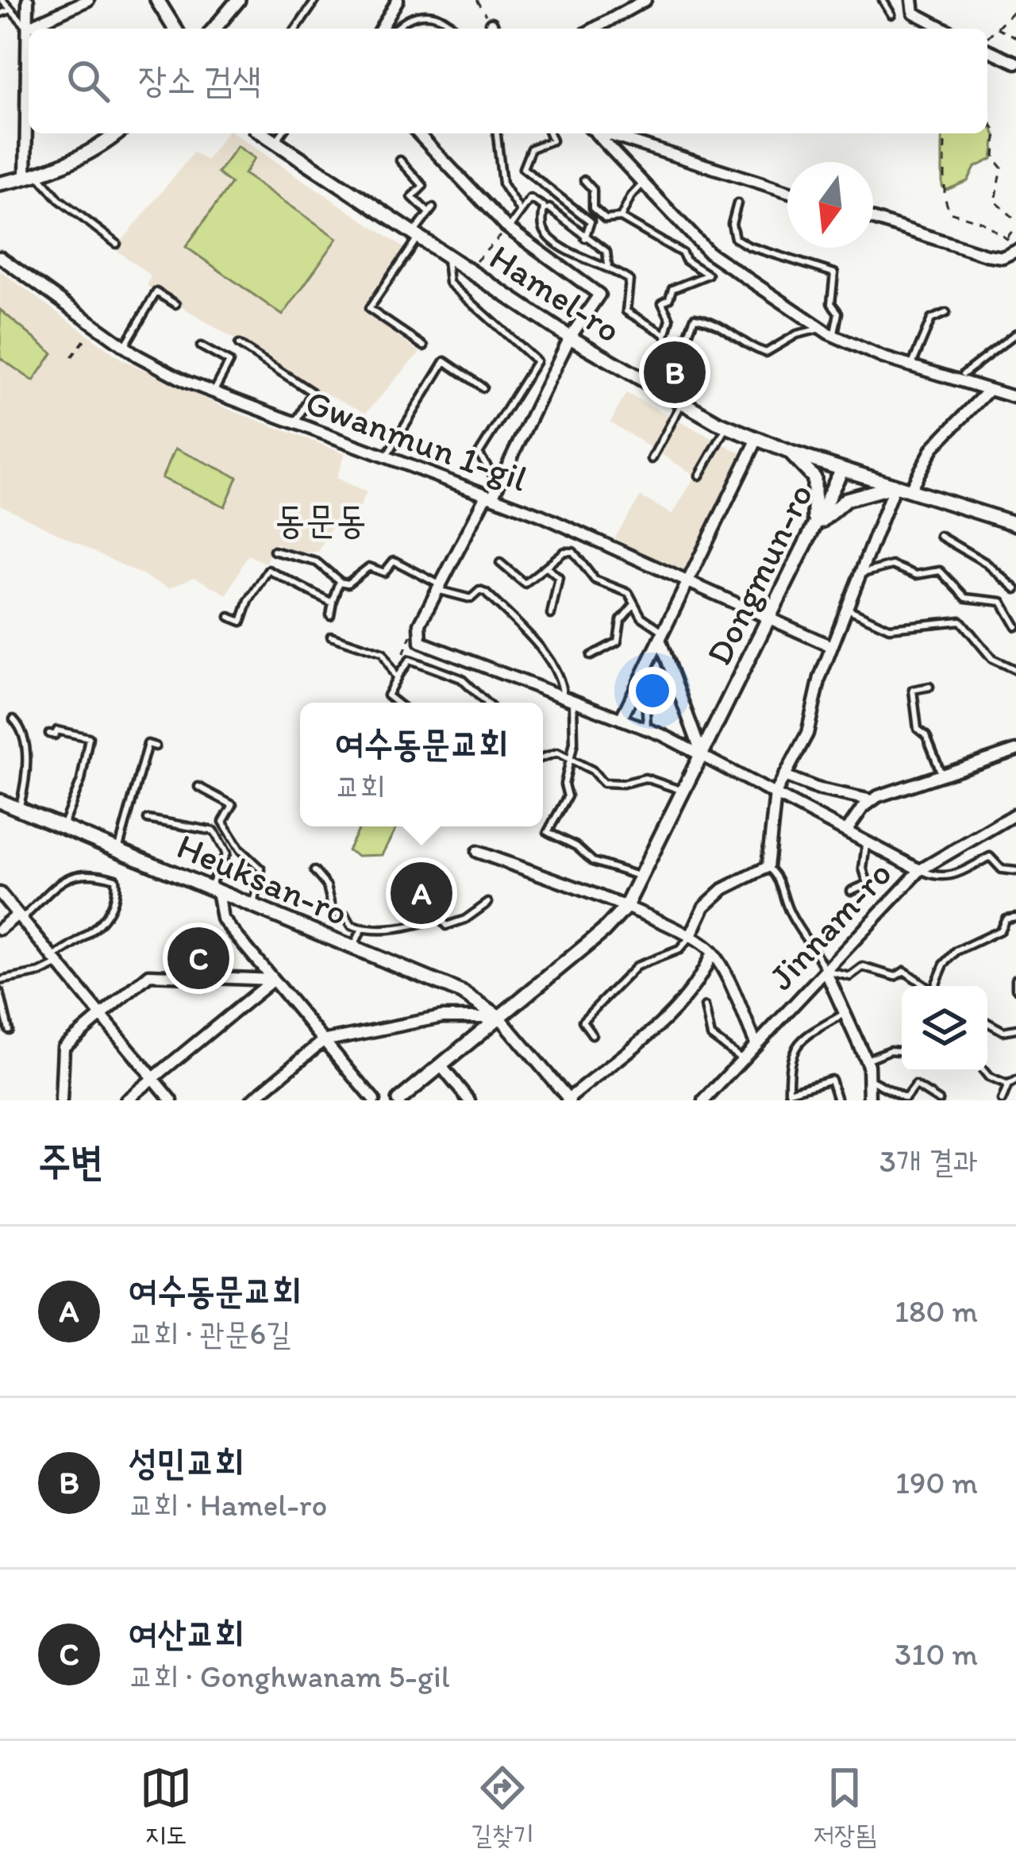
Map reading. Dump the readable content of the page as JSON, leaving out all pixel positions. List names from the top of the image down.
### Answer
{
  "streets": {
    "street": [
      "Hamel-ro",
      "Gwanmun 1-gil",
      "Dongmun-ro",
      "Heuksan-ro",
      "Jinnam-ro"
    ]
  },
  "crossings": [
    ["Hamel-ro", "Dongmun-ro"],
    ["Gwanmun 1-gil", "Dongmun-ro"],
    ["Dongmun-ro", "Heuksan-ro"]
  ],
  "districts": ["동문동"],
  "north": "bottom",
  "page": {
    "search": "장소 검색",
    "pins": ["B", "A", "C"],
    "popup": ["여수동문교회", "교회"],
    "heading": ["주변", "3개 결과"],
    "list": [
      {
        "mark": "A",
        "name": "여수동문교회",
        "note": "교회 · 관문6길",
        "value": "180 m"
      },
      {
        "mark": "B",
        "name": "성민교회",
        "note": "교회 · Hamel-ro",
        "value": "190 m"
      },
      {
        "mark": "C",
        "name": "여산교회",
        "note": "교회 · Gonghwanam 5-gil",
        "value": "310 m"
      }
    ],
    "nav": ["지도", "길찾기", "저장됨"]
  }
}
